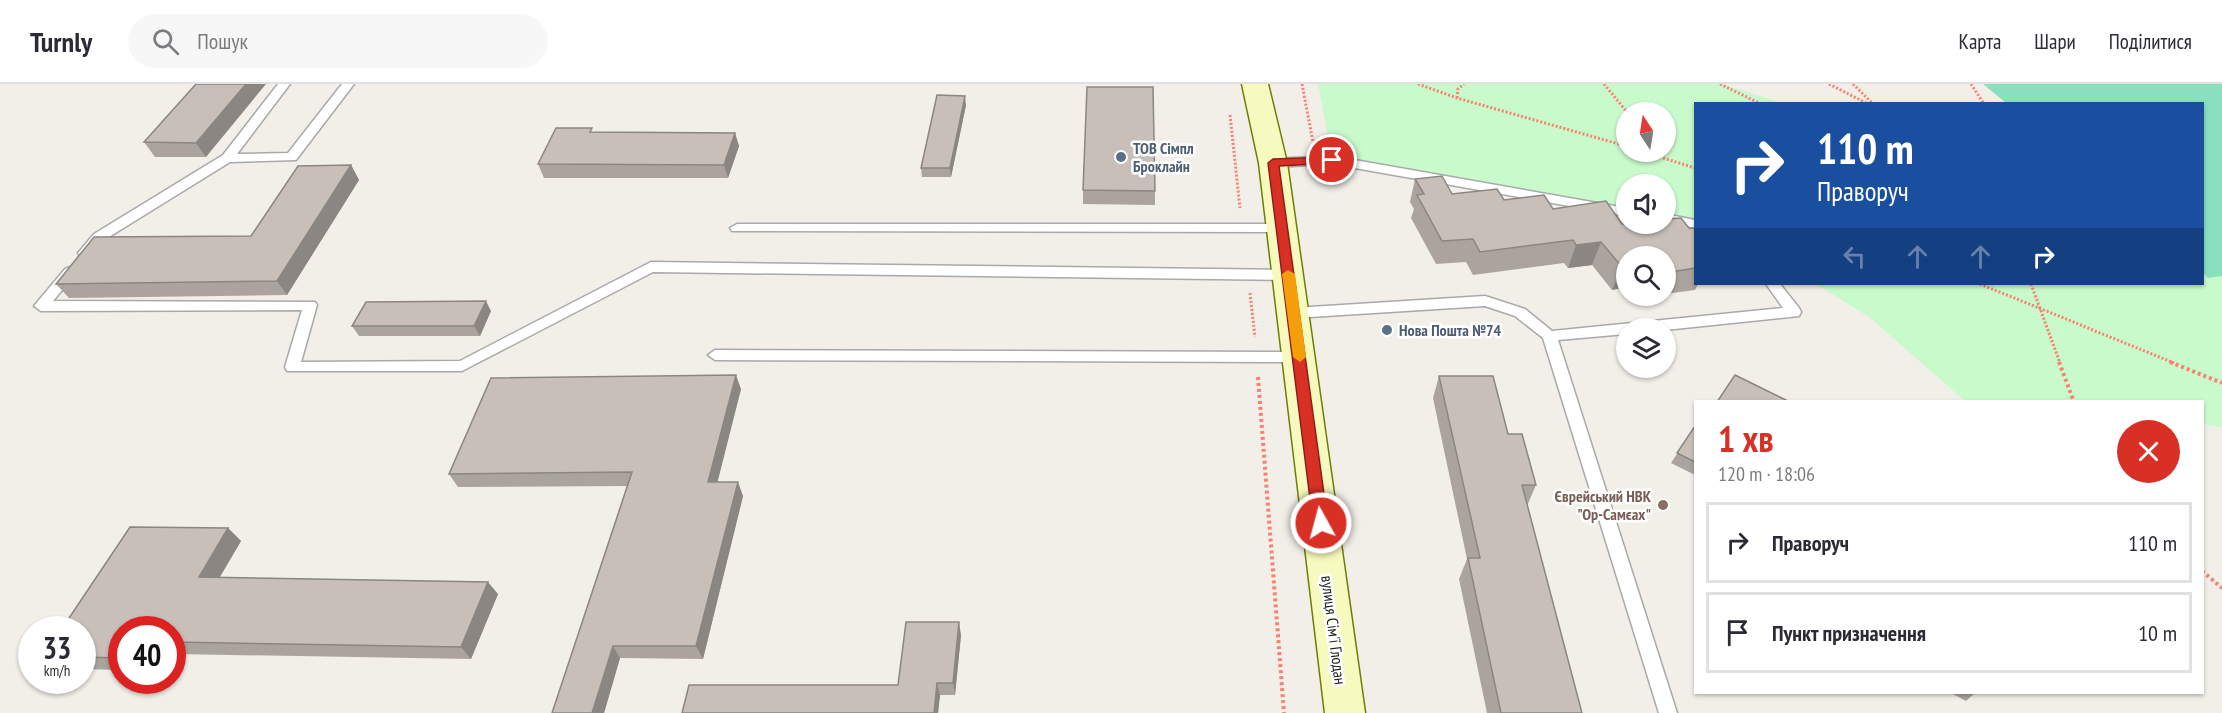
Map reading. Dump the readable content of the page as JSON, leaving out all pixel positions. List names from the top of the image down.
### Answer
{
  "streets": {
    "street": ["вулиця Сім'ї Глодан"]
  },
  "places": ["ТОВ Сімпл Броклайн", "Нова Пошта №74", "Єврейський НВК \"Ор-Самєах\""],
  "north": "top",
  "page": {
    "header": "Turnly",
    "search": "Пошук",
    "nav": ["Карта", "Шари", "Поділитися"],
    "turn": ["110 m", "Праворуч"],
    "heading": ["1 хв", "120 m · 18:06"],
    "list": [
      {
        "name": "Праворуч",
        "value": "110 m"
      },
      {
        "name": "Пункт призначення",
        "value": "10 m"
      }
    ],
    "speed": "33 km/h",
    "limit": "40"
  }
}
